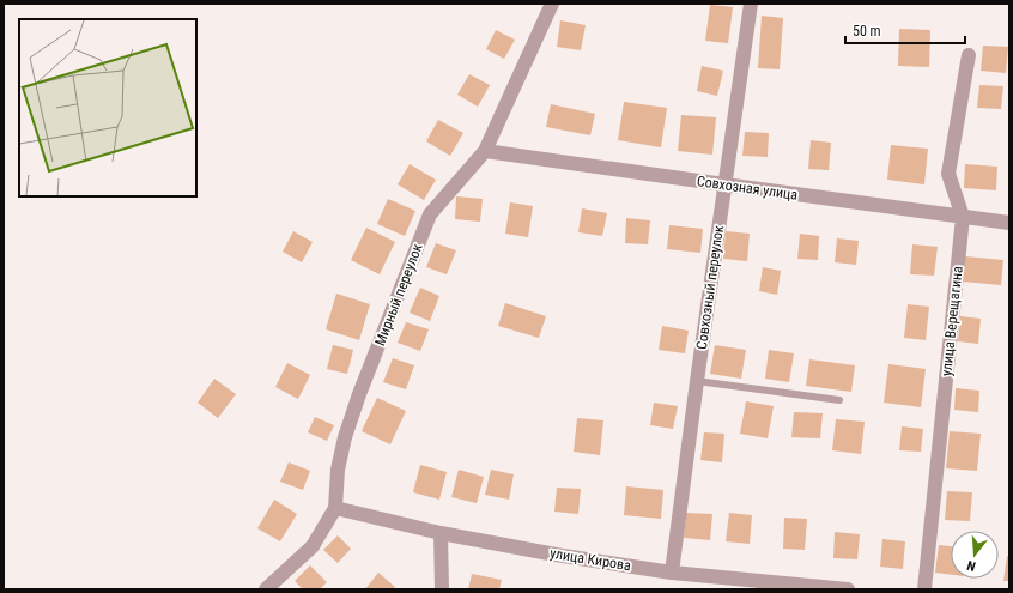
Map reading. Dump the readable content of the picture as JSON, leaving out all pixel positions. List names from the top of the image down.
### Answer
{
  "streets": {
    "street": [
      "Совхозная улица",
      "Совхозный переулок",
      "Мирный переулок",
      "улица Верещагина",
      "улица Кирова"
    ]
  },
  "crossings": [
    ["Совхозная улица", "Совхозный переулок"],
    ["Совхозная улица", "Мирный переулок"],
    ["Совхозная улица", "улица Верещагина"],
    ["Совхозный переулок", "улица Кирова"],
    ["Мирный переулок", "улица Кирова"]
  ],
  "scale_bar": "50 m",
  "north": "bottom"
}
